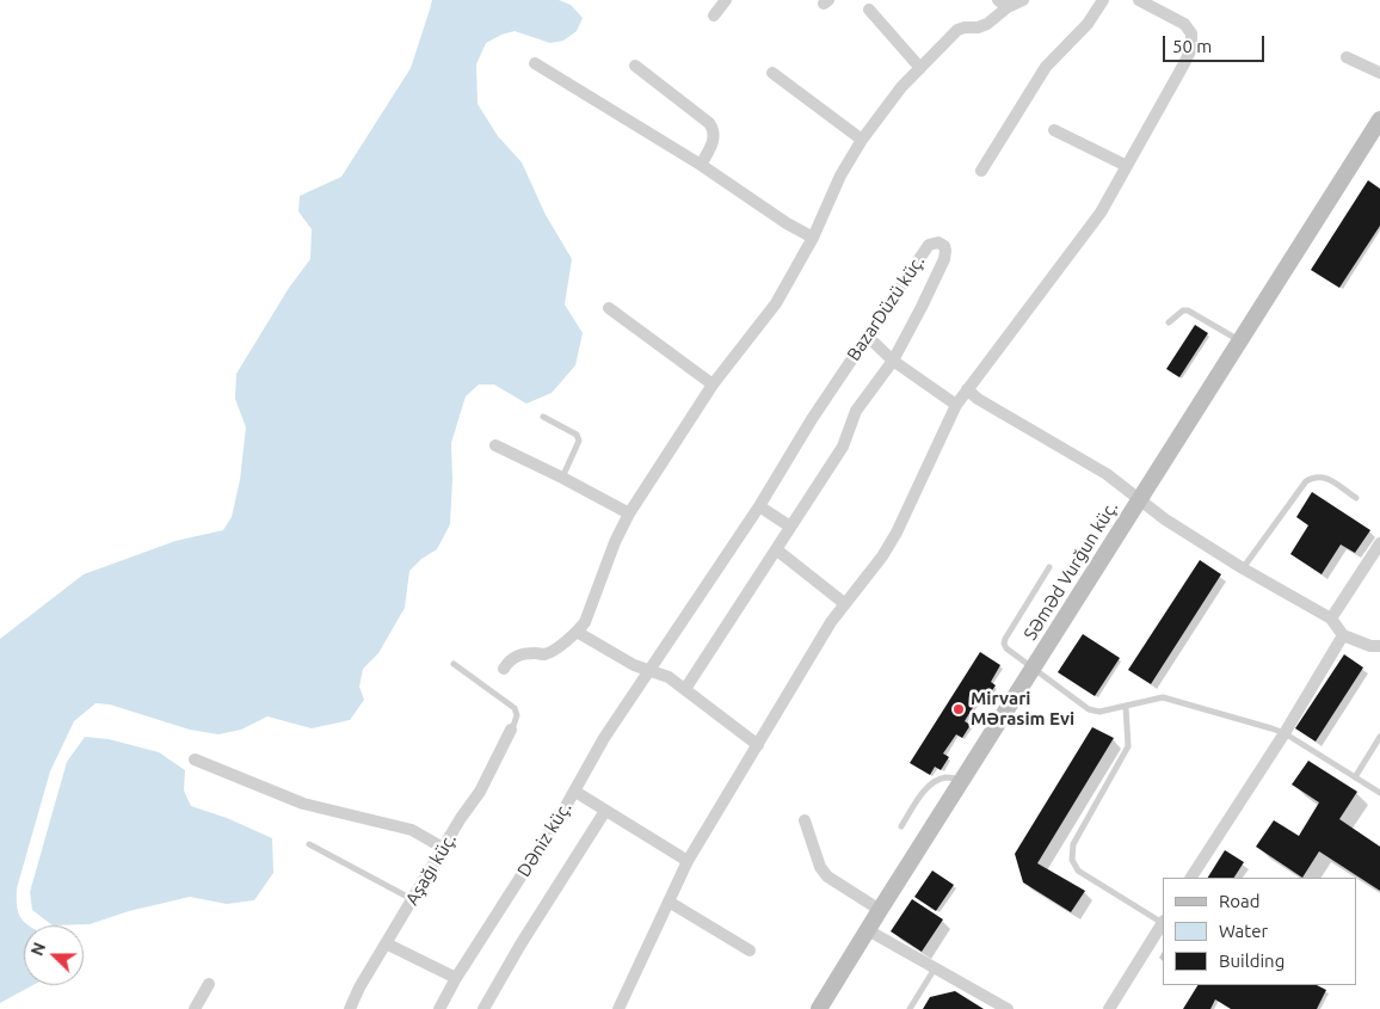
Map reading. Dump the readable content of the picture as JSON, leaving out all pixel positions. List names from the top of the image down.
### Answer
{
  "streets": {
    "main road": ["Səməd Vurğun küç."],
    "street": ["BazarDüzü küç.", "Dəniz küç.", "Aşağı küç."]
  },
  "crossings": [
    ["BazarDüzü küç.", "Dəniz küç."]
  ],
  "places": ["Mirvari Mərasim Evi"],
  "legend": ["Road", "Water", "Building"],
  "scale_bar": "50 m",
  "north": "left"
}
